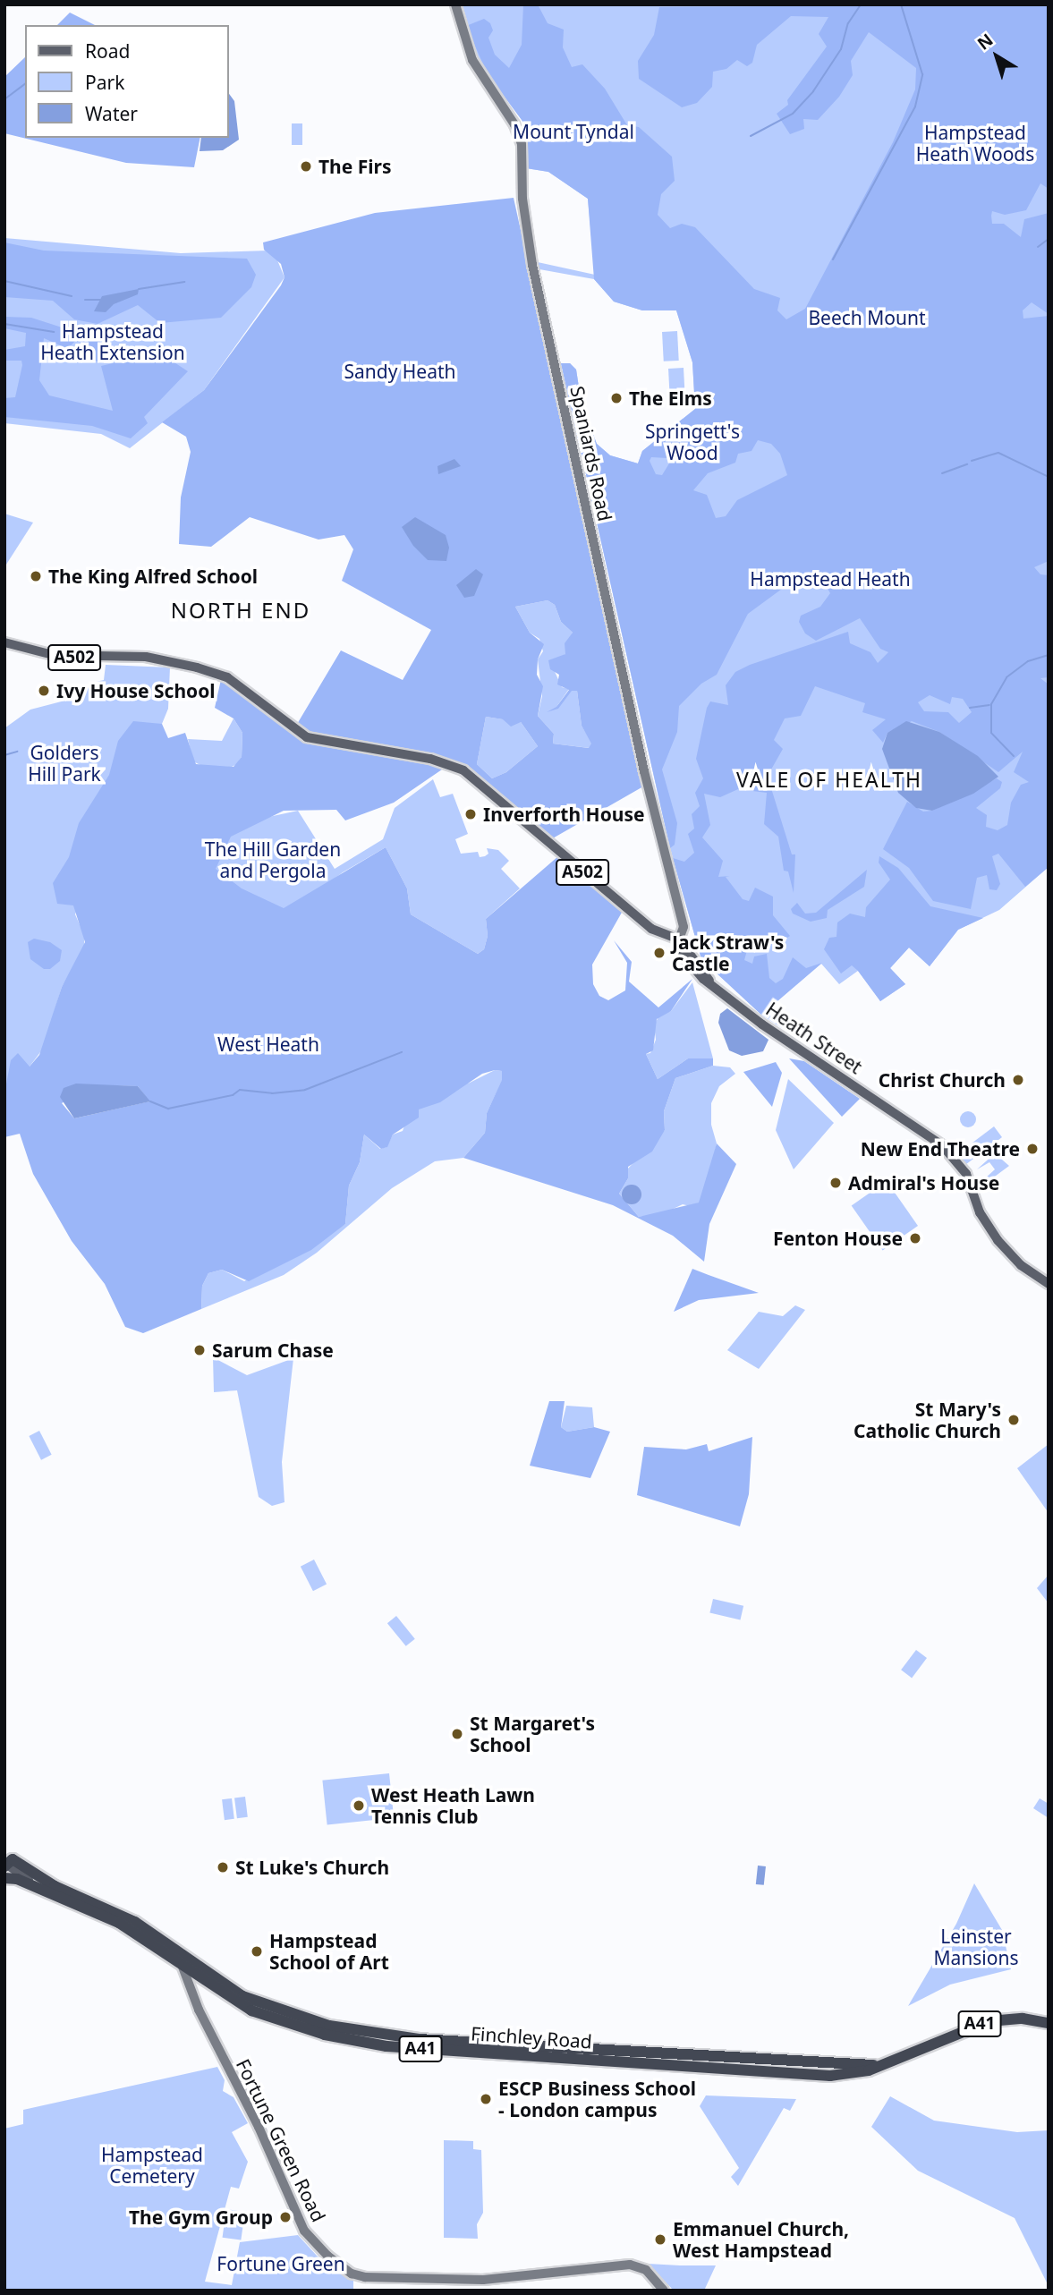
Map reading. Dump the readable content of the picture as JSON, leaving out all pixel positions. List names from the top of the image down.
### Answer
{
  "streets": {
    "highway": ["A41", "Finchley Road"],
    "main road": [
      "Spaniards Road",
      "A502",
      "Heath Street",
      "Fortune Green Road"
    ]
  },
  "crossings": [
    ["Spaniards Road", "A502"],
    ["Spaniards Road", "Heath Street"],
    ["A502", "Heath Street"],
    ["Finchley Road", "Fortune Green Road"]
  ],
  "districts": ["NORTH END", "VALE OF HEALTH"],
  "parks": [
    "Mount Tyndal",
    "Hampstead Heath Woods",
    "Beech Mount",
    "Hampstead Heath Extension",
    "Sandy Heath",
    "Springett's Wood",
    "Hampstead Heath",
    "Golders Hill Park",
    "The Hill Garden and Pergola",
    "West Heath",
    "Leinster Mansions",
    "Hampstead Cemetery",
    "Fortune Green"
  ],
  "places": [
    "The Firs",
    "The Elms",
    "The King Alfred School",
    "Ivy House School",
    "Inverforth House",
    "Jack Straw's Castle",
    "Christ Church",
    "New End Theatre",
    "Admiral's House",
    "Fenton House",
    "Sarum Chase",
    "St Mary's Catholic Church",
    "St Margaret's School",
    "West Heath Lawn Tennis Club",
    "St Luke's Church",
    "Hampstead School of Art",
    "ESCP Business School - London campus",
    "The Gym Group",
    "Emmanuel Church, West Hampstead"
  ],
  "legend": ["Road", "Park", "Water"],
  "north": "top left"
}
